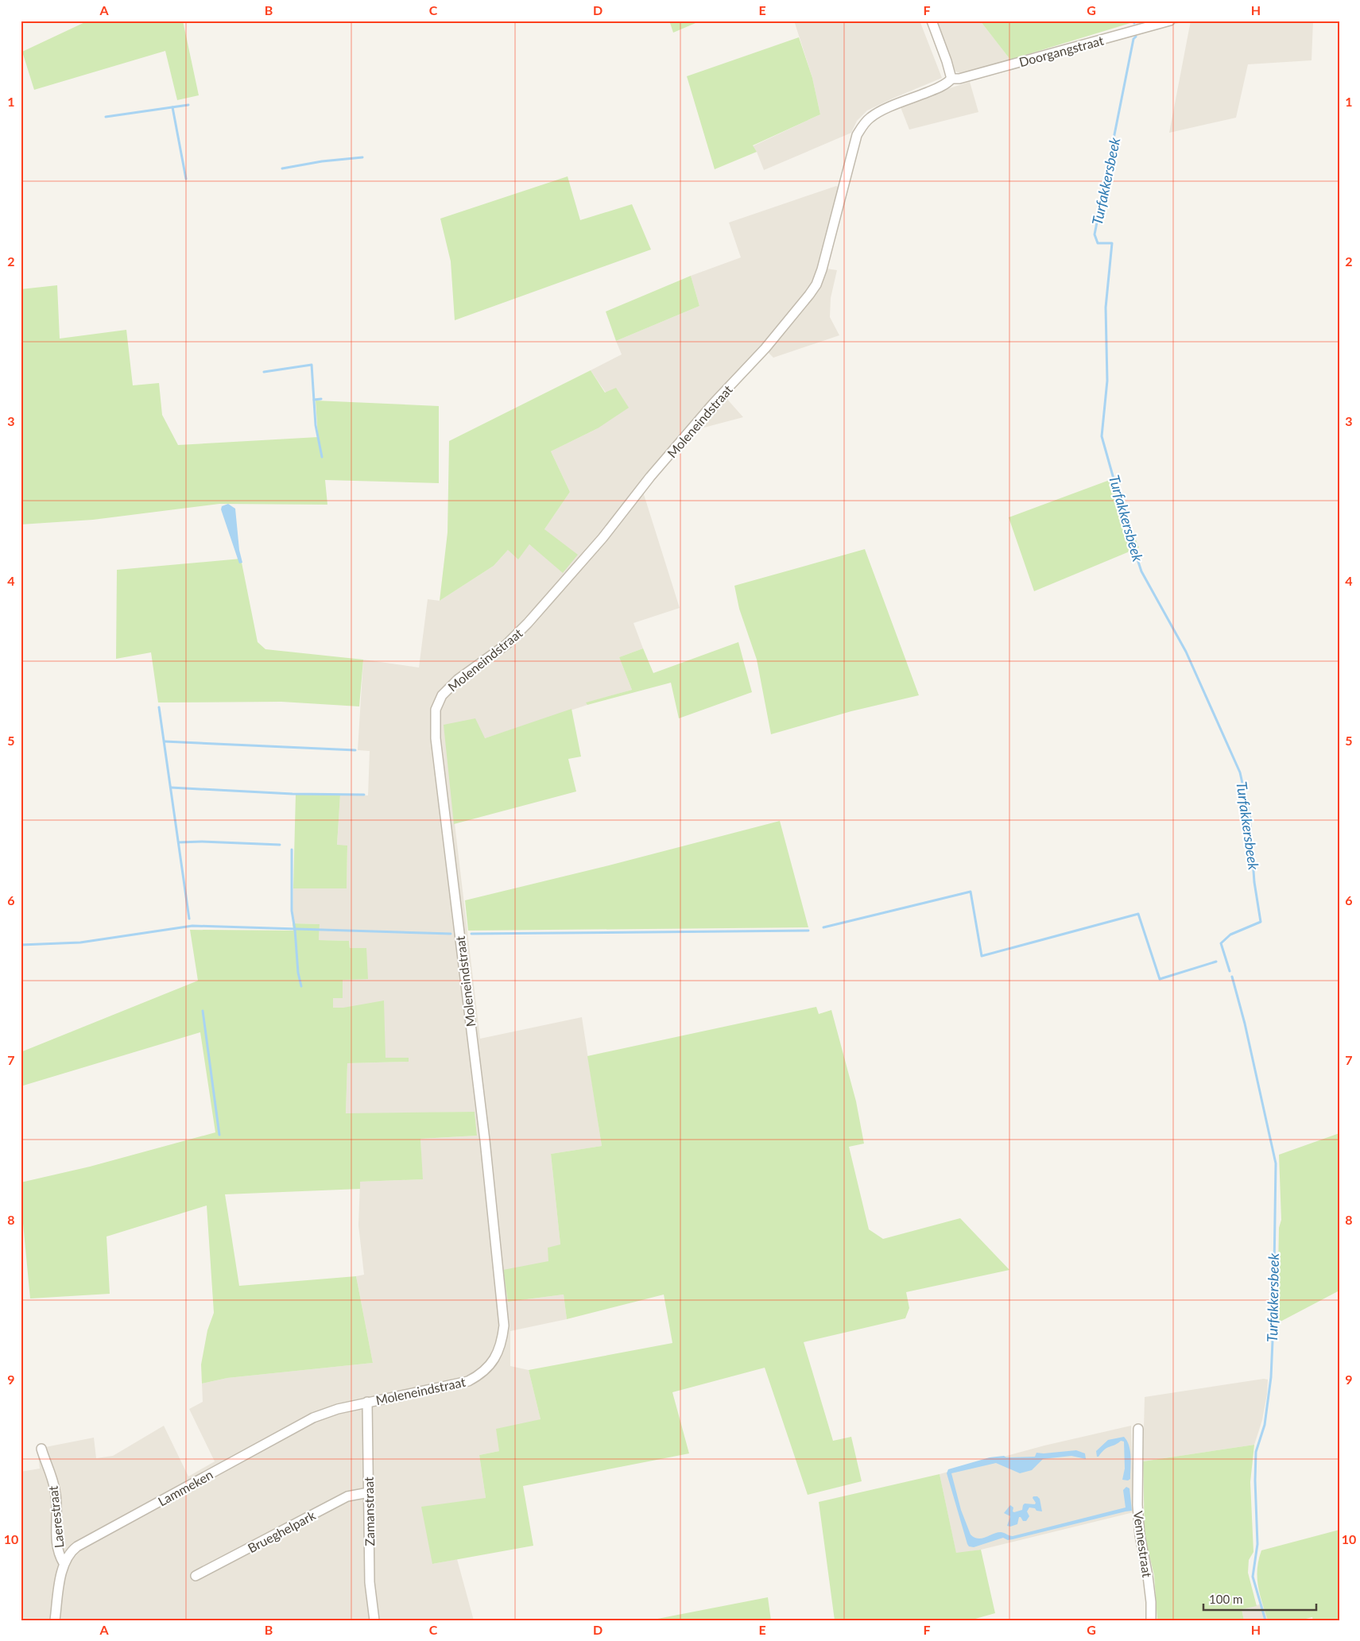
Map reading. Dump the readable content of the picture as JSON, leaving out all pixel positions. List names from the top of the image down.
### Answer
{
  "streets": {
    "street": [
      "Doorgangstraat",
      "Moleneindstraat",
      "Lammeken",
      "Zamanstraat",
      "Laerestraat",
      "Brueghelpark",
      "Vennestraat"
    ]
  },
  "crossings": [
    ["Doorgangstraat", "Moleneindstraat"],
    ["Moleneindstraat", "Lammeken"],
    ["Moleneindstraat", "Zamanstraat"],
    ["Lammeken", "Zamanstraat"],
    ["Lammeken", "Laerestraat"],
    ["Zamanstraat", "Brueghelpark"]
  ],
  "water": ["Turfakkersbeek"],
  "scale_bar": "100 m",
  "grid": {
    "columns": [
      "A",
      "B",
      "C",
      "D",
      "E",
      "F",
      "G",
      "H"
    ],
    "rows": [
      "1",
      "2",
      "3",
      "4",
      "5",
      "6",
      "7",
      "8",
      "9",
      "10"
    ]
  }
}
